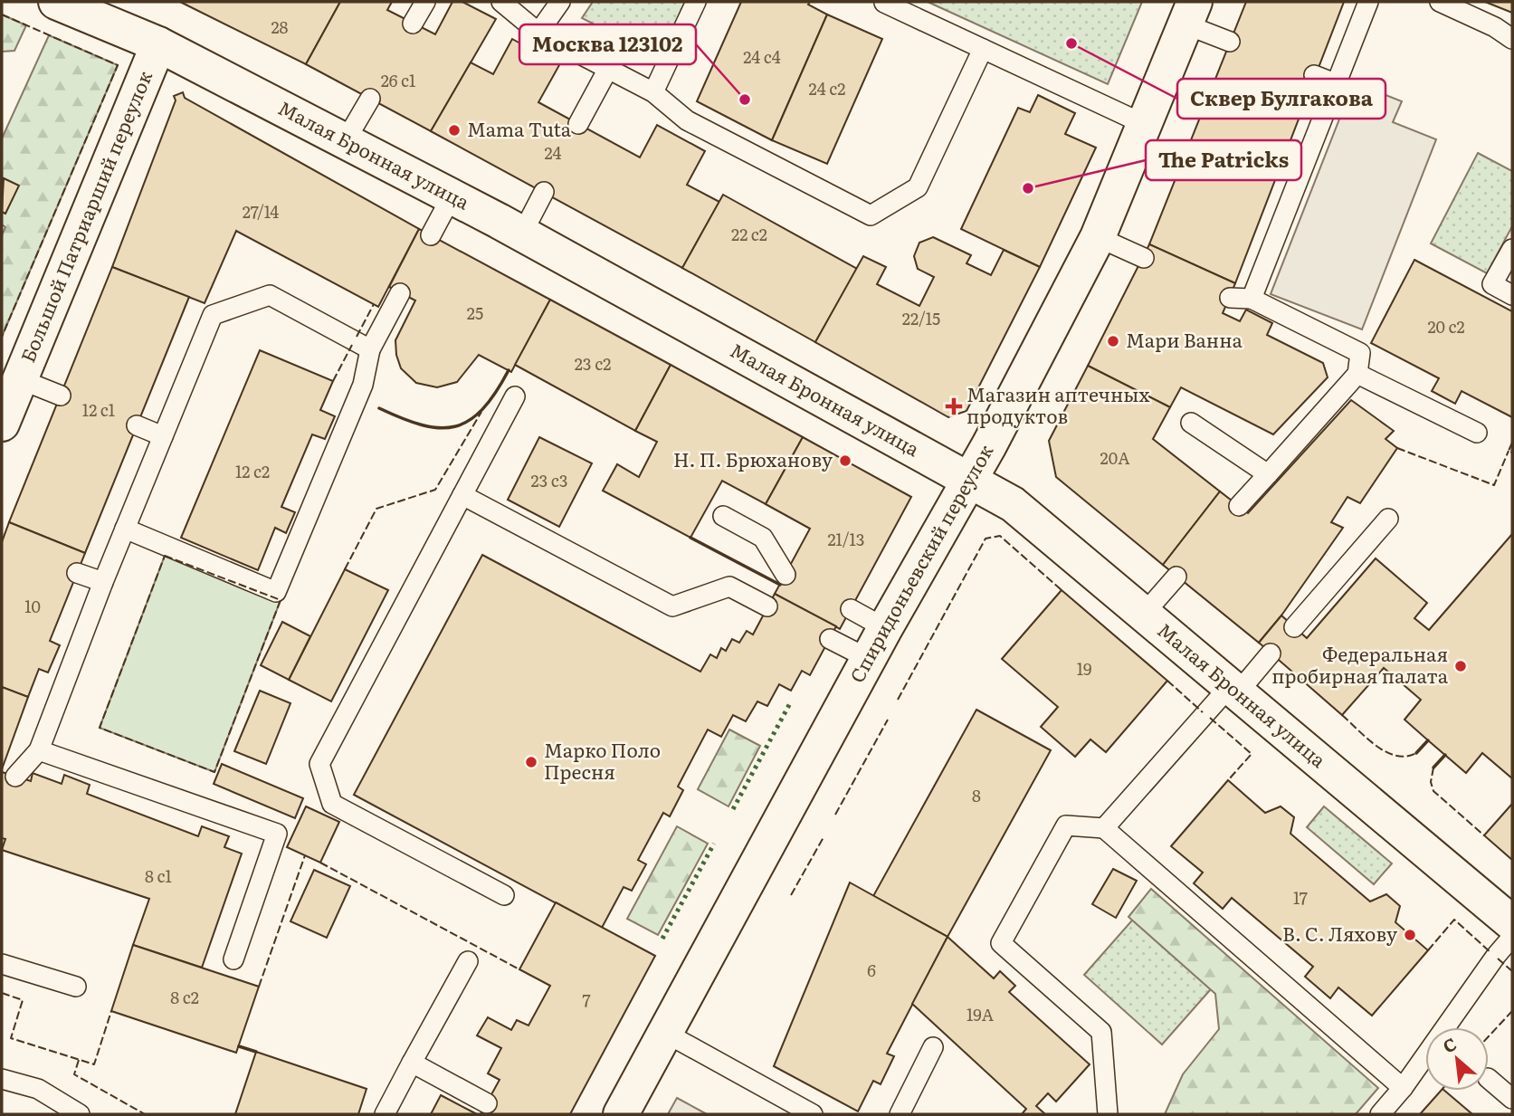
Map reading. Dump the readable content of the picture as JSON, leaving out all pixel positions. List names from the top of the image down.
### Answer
{
  "streets": {
    "street": ["Малая Бронная улица", "Большой Патриарший переулок", "Спиридоньевский переулок"]
  },
  "crossings": [
    ["Малая Бронная улица", "Большой Патриарший переулок"],
    ["Малая Бронная улица", "Спиридоньевский переулок"]
  ],
  "places": {
    "other": [
      "Сквер Булгакова",
      "Москва 123102",
      "Mama Tuta",
      "The Patricks",
      "Мари Ванна",
      "Н. П. Брюханову",
      "Федеральная пробирная палата",
      "Марко Поло Пресня",
      "В. С. Ляхову"
    ],
    "health": ["Магазин аптечных продуктов"]
  },
  "house_numbers": [
    "28",
    "24 с4",
    "26 с1",
    "24 с2",
    "24",
    "27/14",
    "22 с2",
    "25",
    "22/15",
    "20 с2",
    "23 с2",
    "12 с1",
    "20А",
    "12 с2",
    "23 с3",
    "21/13",
    "10",
    "19",
    "8",
    "8 с1",
    "17",
    "6",
    "8 с2",
    "7",
    "19А"
  ],
  "north": "top left"
}
